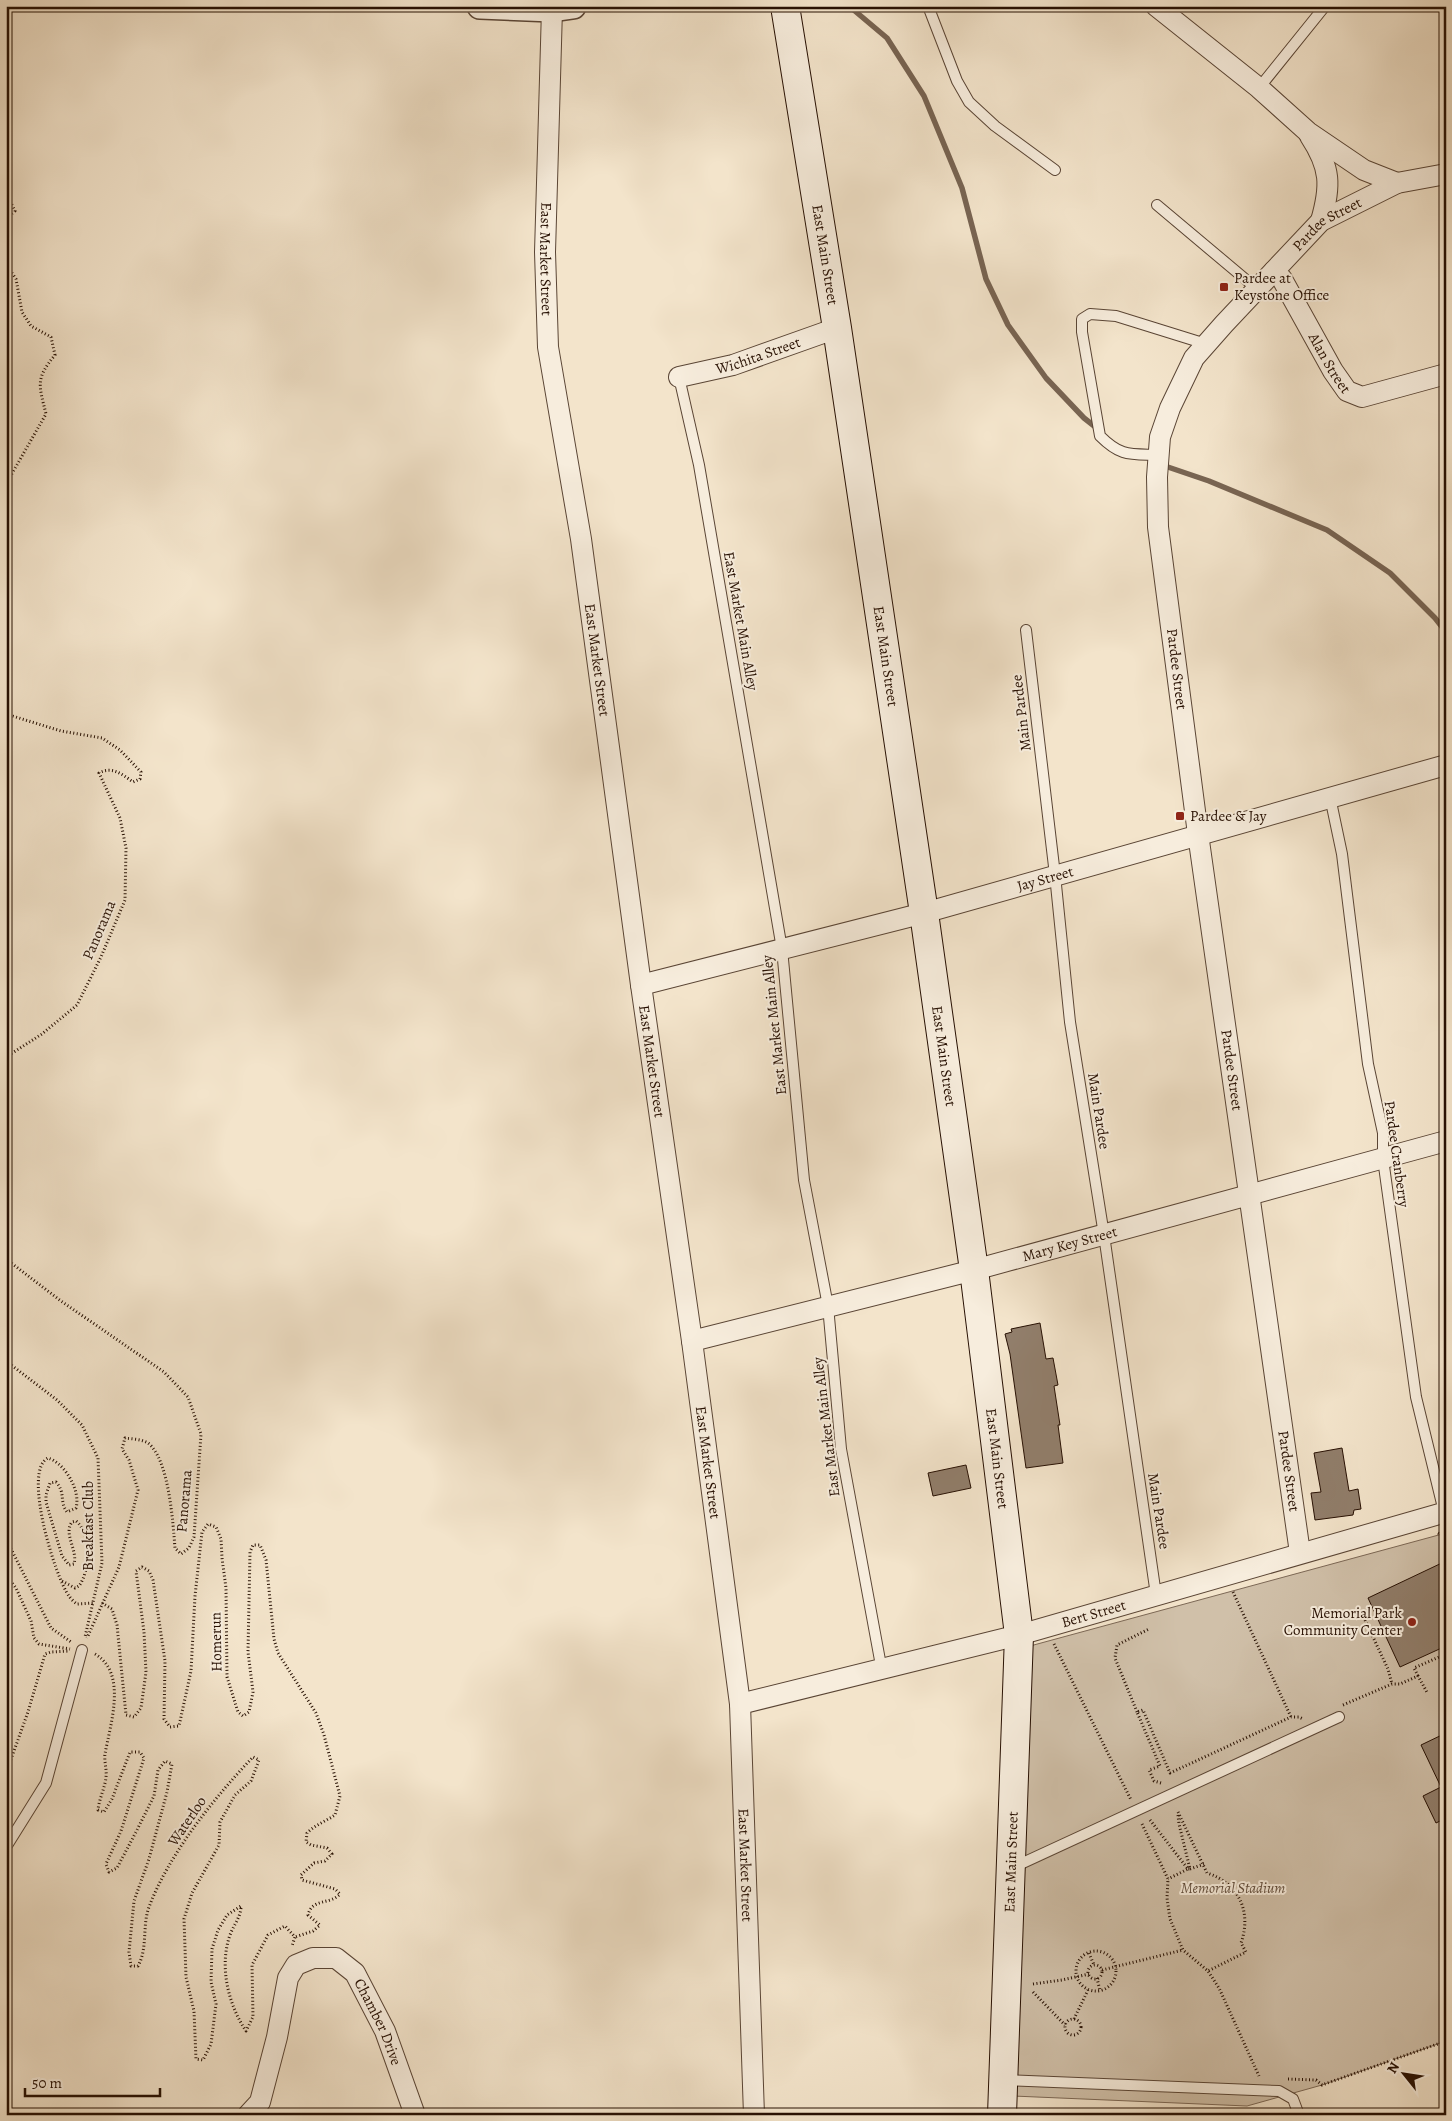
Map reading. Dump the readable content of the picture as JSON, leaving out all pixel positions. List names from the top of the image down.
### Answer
{
  "streets": {
    "main road": ["East Main Street"],
    "street": [
      "Pardee Street",
      "East Market Street",
      "Wichita Street",
      "Alan Street",
      "Jay Street",
      "Mary Key Street",
      "Bert Street",
      "Chamber Drive"
    ],
    "lane": ["East Market Main Alley", "Main Pardee", "Pardee Cranberry"],
    "path": [
      "Panorama",
      "Breakfast Club",
      "Homerun",
      "Waterloo"
    ]
  },
  "crossings": [
    ["Pardee Street", "Alan Street"],
    ["Pardee Street", "Jay Street"],
    ["Pardee Street", "Mary Key Street"],
    ["Pardee Street", "Bert Street"],
    ["East Main Street", "Wichita Street"],
    ["East Main Street", "Jay Street"],
    ["East Main Street", "Mary Key Street"],
    ["East Main Street", "Bert Street"],
    ["East Market Street", "Jay Street"],
    ["East Market Street", "Mary Key Street"],
    ["East Market Street", "Bert Street"],
    ["Wichita Street", "East Market Main Alley"],
    ["East Market Main Alley", "Jay Street"],
    ["East Market Main Alley", "Mary Key Street"],
    ["East Market Main Alley", "Bert Street"],
    ["Main Pardee", "Jay Street"],
    ["Main Pardee", "Mary Key Street"],
    ["Main Pardee", "Bert Street"],
    ["Jay Street", "Pardee Cranberry"],
    ["Panorama", "Breakfast Club"],
    ["Panorama", "Homerun"],
    ["Panorama", "Waterloo"],
    ["Pardee Cranberry", "Mary Key Street"],
    ["Pardee Cranberry", "Bert Street"],
    ["Breakfast Club", "Waterloo"],
    ["Homerun", "Waterloo"]
  ],
  "parks": ["Memorial Stadium"],
  "places": {
    "transit": ["Pardee at Keystone Office", "Pardee & Jay"],
    "other": ["Memorial Park Community Center"]
  },
  "scale_bar": "50 m",
  "north": "top left"
}
